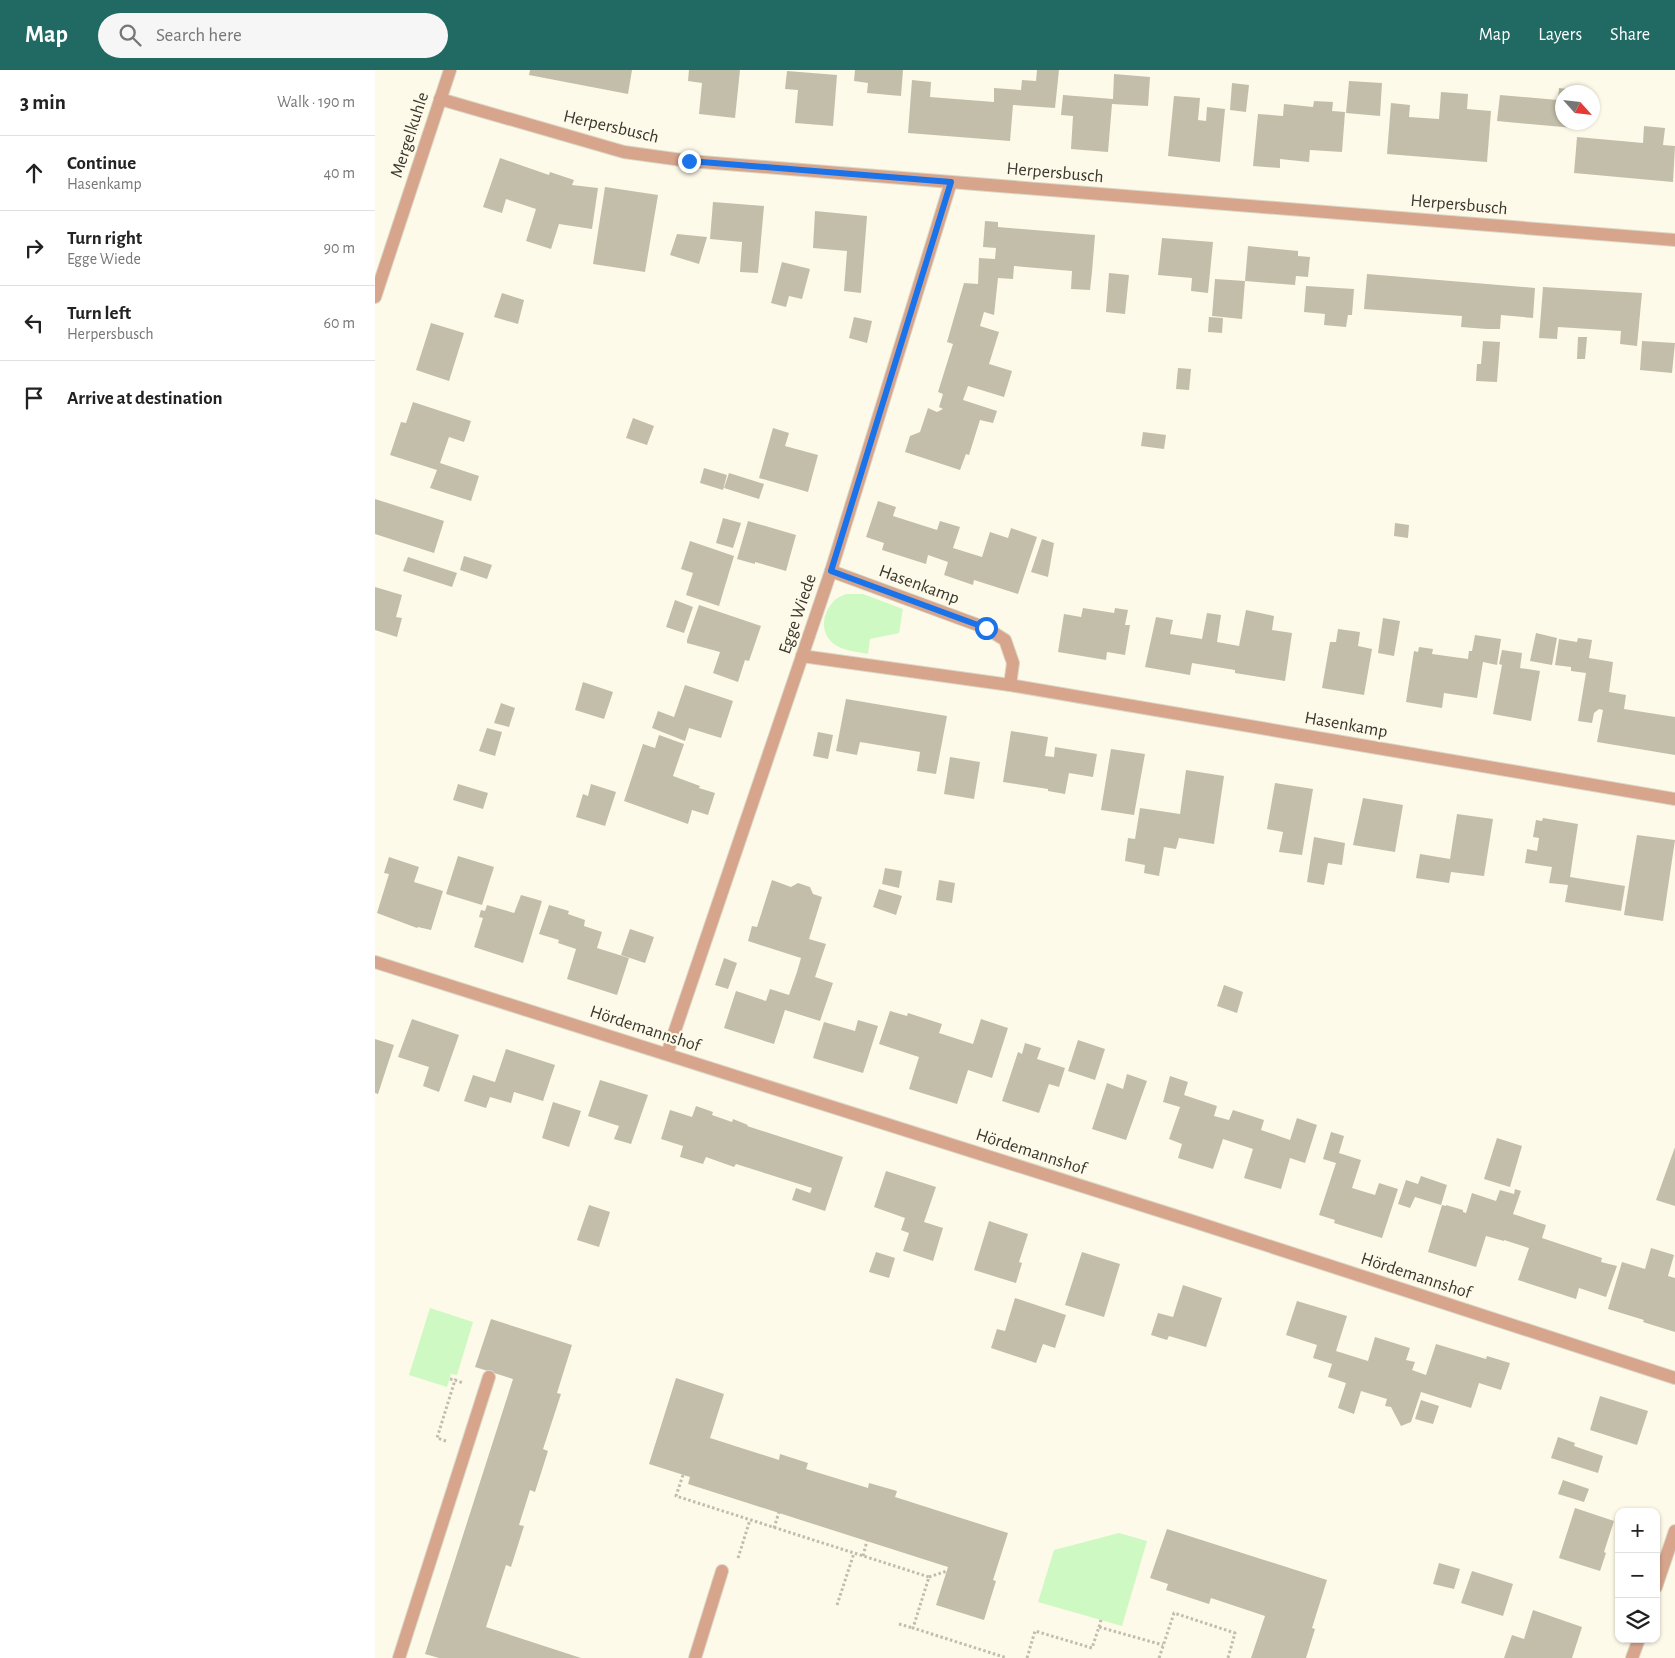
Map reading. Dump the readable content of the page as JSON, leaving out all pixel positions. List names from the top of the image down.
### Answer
{
  "streets": {
    "street": [
      "Herpersbusch",
      "Mergelkuhle",
      "Hasenkamp",
      "Egge Wiede",
      "Hördemannshof"
    ]
  },
  "crossings": [
    ["Herpersbusch", "Mergelkuhle"],
    ["Herpersbusch", "Egge Wiede"],
    ["Hasenkamp", "Egge Wiede"],
    ["Egge Wiede", "Hördemannshof"]
  ],
  "north": "bottom right",
  "page": {
    "header": "Map",
    "search": "Search here",
    "nav": ["Map", "Layers", "Share"],
    "heading": ["3 min", "Walk · 190 m"],
    "list": [
      ["Continue", "Hasenkamp", "40 m"],
      ["Turn right", "Egge Wiede", "90 m"],
      ["Turn left", "Herpersbusch", "60 m"],
      "Arrive at destination"
    ],
    "map_buttons": ["+", "−"]
  }
}
